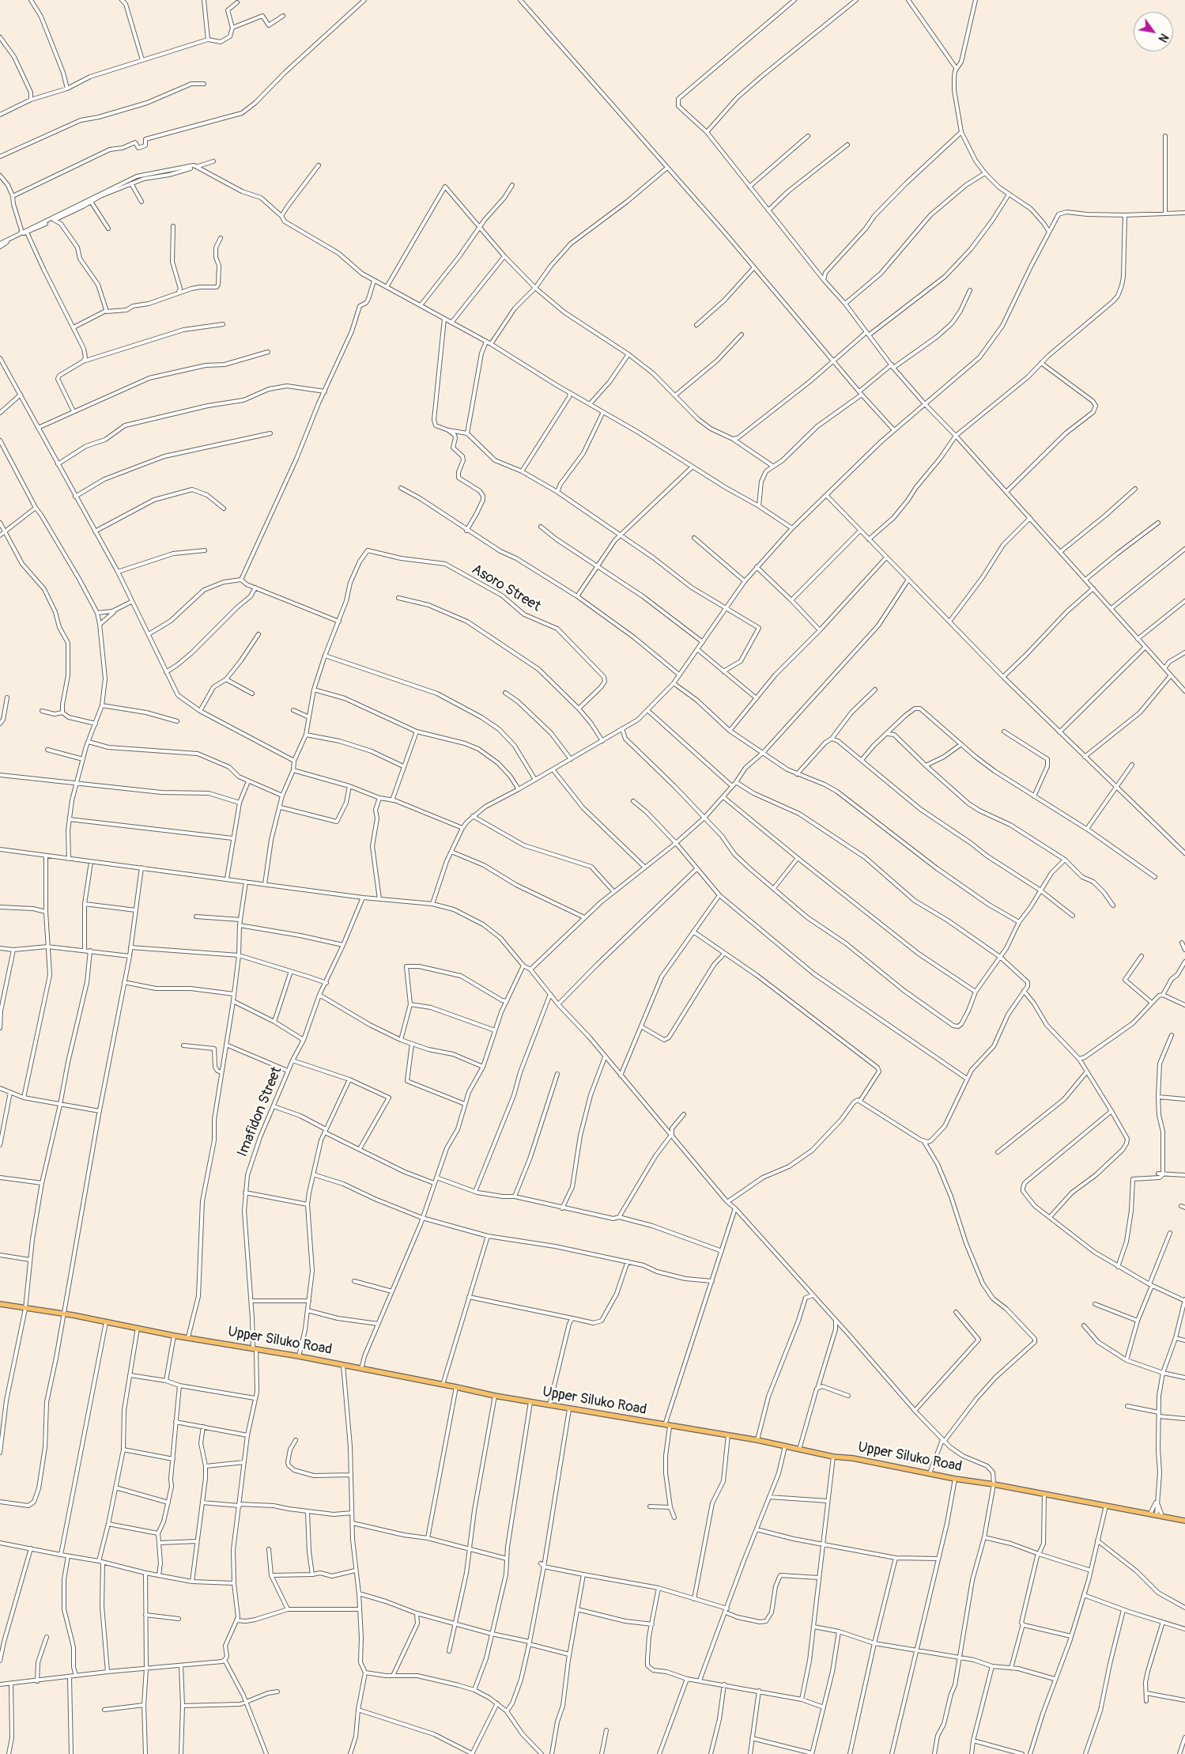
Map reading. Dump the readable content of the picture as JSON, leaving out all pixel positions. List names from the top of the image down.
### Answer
{
  "streets": {
    "main road": ["Upper Siluko Road"],
    "street": ["Asoro Street", "Imafidon Street"]
  },
  "crossings": [
    ["Imafidon Street", "Upper Siluko Road"]
  ],
  "north": "bottom right"
}
